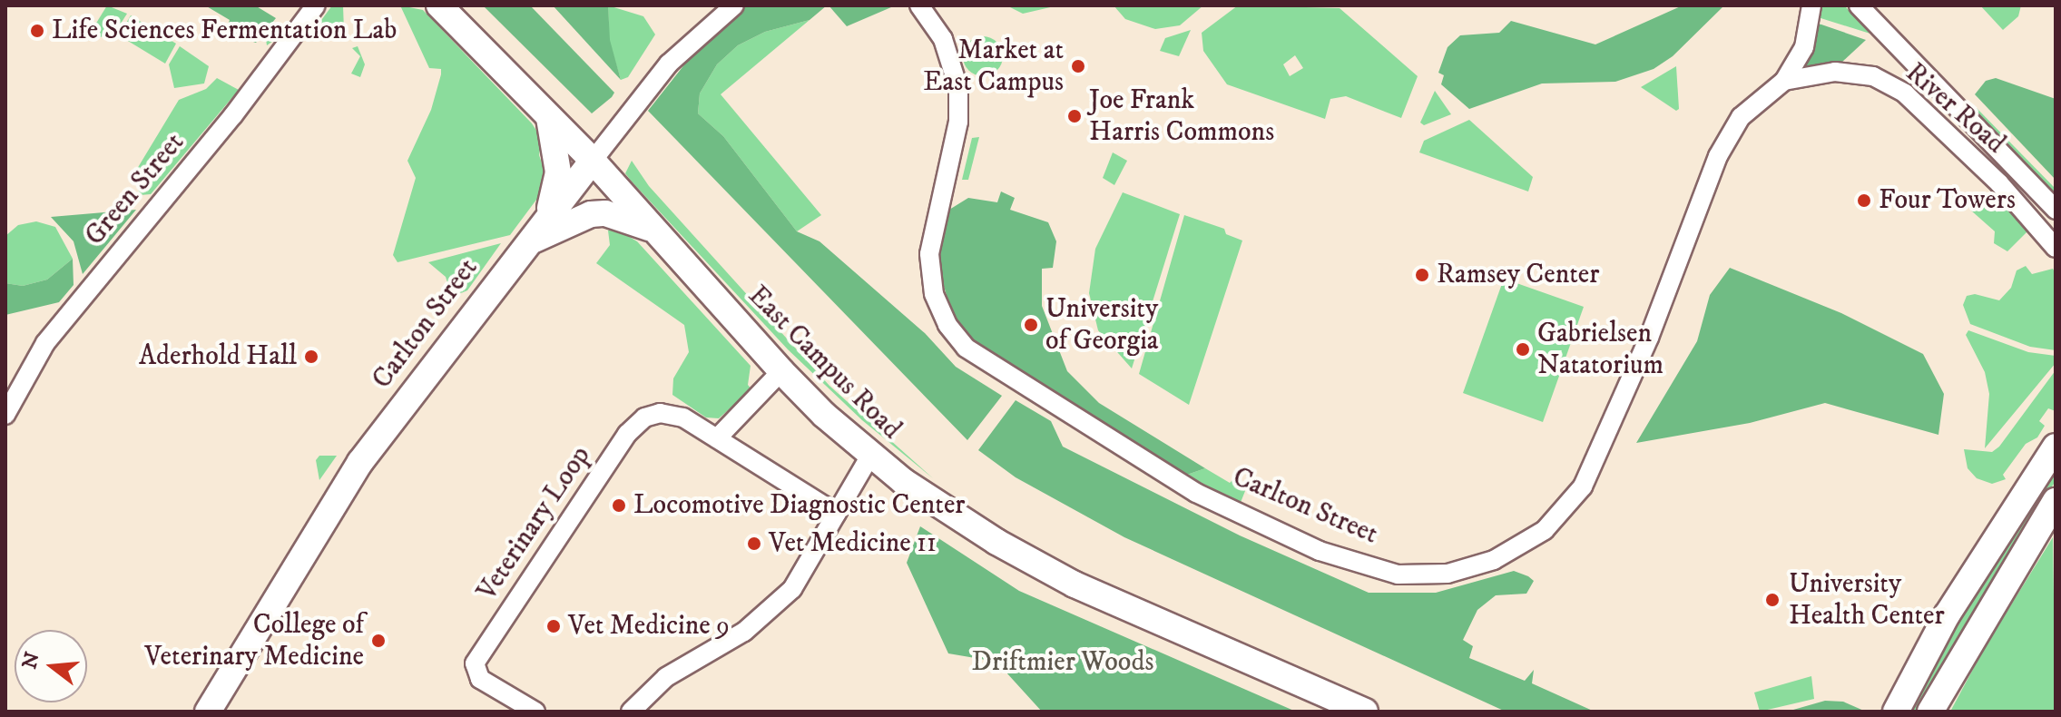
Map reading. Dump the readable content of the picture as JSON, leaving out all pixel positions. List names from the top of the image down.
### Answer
{
  "streets": {
    "main road": ["Carlton Street", "East Campus Road"],
    "street": ["River Road", "Green Street", "Veterinary Loop"]
  },
  "crossings": [
    ["River Road", "Carlton Street"],
    ["Carlton Street", "East Campus Road"]
  ],
  "parks": ["Driftmier Woods"],
  "places": [
    "Life Sciences Fermentation Lab",
    "Market at East Campus",
    "Joe Frank Harris Commons",
    "Four Towers",
    "Ramsey Center",
    "University of Georgia",
    "Gabrielsen Natatorium",
    "Aderhold Hall",
    "Locomotive Diagnostic Center",
    "Vet Medicine 11",
    "University Health Center",
    "Vet Medicine 9",
    "College of Veterinary Medicine"
  ],
  "north": "left"
}
